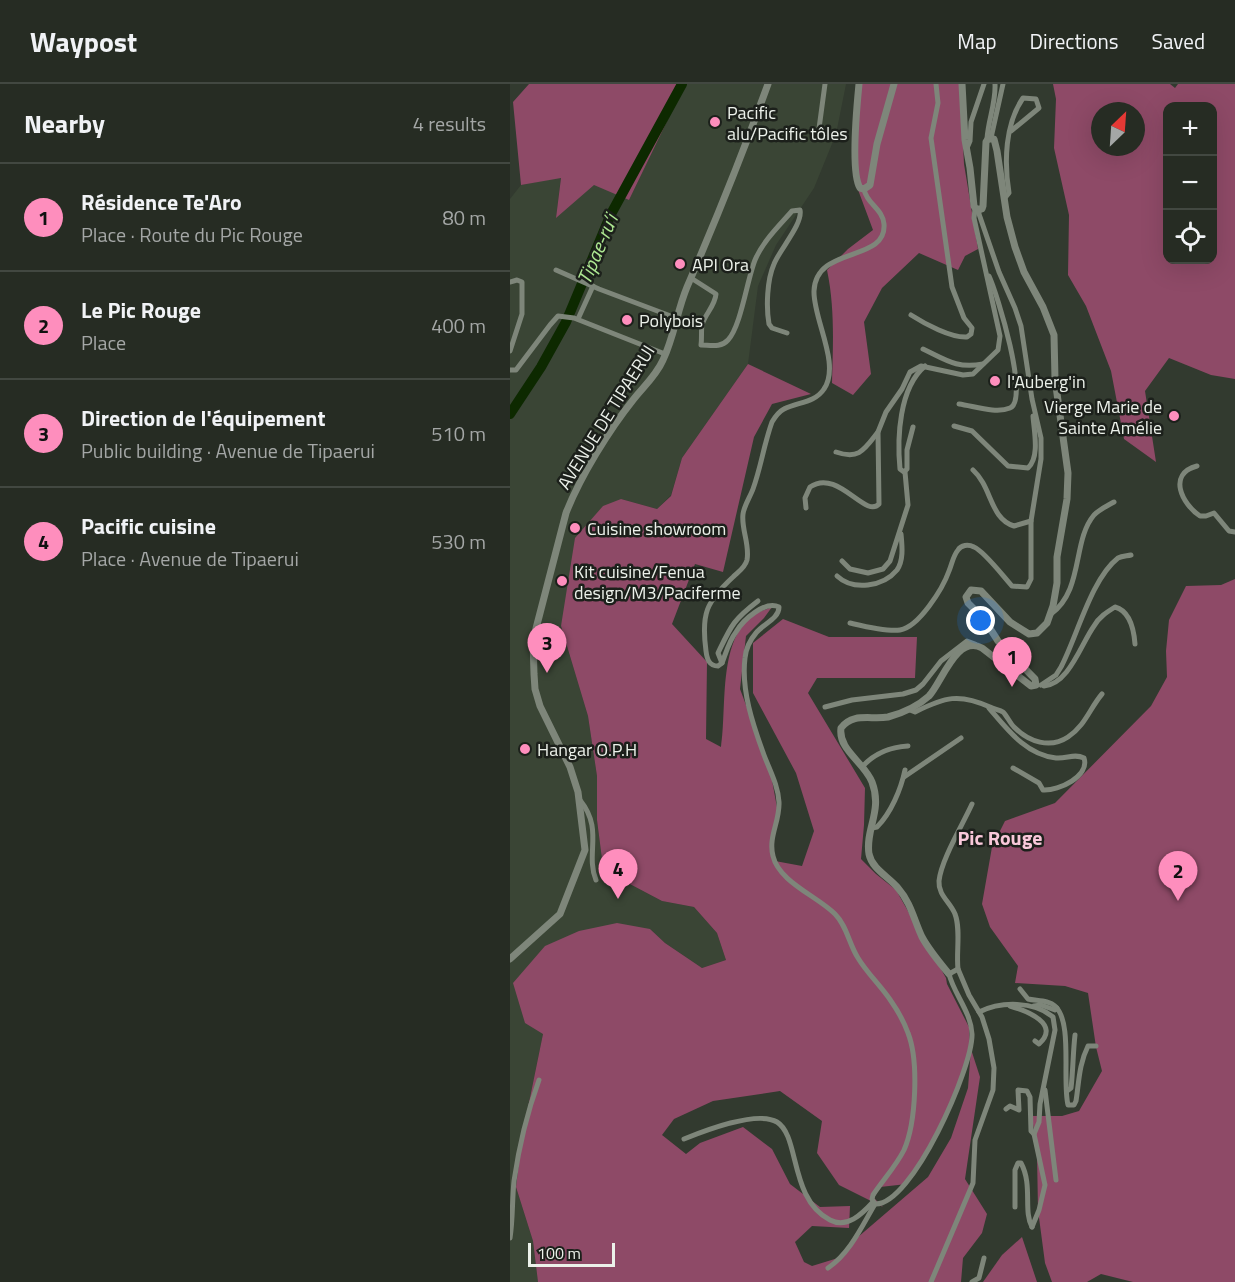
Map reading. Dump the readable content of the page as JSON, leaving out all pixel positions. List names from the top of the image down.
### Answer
{
  "streets": {
    "street": ["AVENUE DE TIPAERUI"]
  },
  "districts": ["Pic Rouge"],
  "water": ["Tipae-ru’i"],
  "places": [
    "Pacific alu/Pacific tôles",
    "API Ora",
    "Polybois",
    "l'Auberg'in",
    "Vierge Marie de Sainte Amélie",
    "Cuisine showroom",
    "Kit cuisine/Fenua design/M3/Paciferme",
    "Hangar O.P.H"
  ],
  "scale_bar": "100 m",
  "north": "top right",
  "page": {
    "header": "Waypost",
    "nav": ["Map", "Directions", "Saved"],
    "heading": ["Nearby", "4 results"],
    "map_buttons": ["+", "−"],
    "list": [
      {
        "mark": "1",
        "name": "Résidence Te'Aro",
        "note": "Place · Route du Pic Rouge",
        "value": "80 m"
      },
      {
        "mark": "2",
        "name": "Le Pic Rouge",
        "note": "Place",
        "value": "400 m"
      },
      {
        "mark": "3",
        "name": "Direction de l'équipement",
        "note": "Public building · Avenue de Tipaerui",
        "value": "510 m"
      },
      {
        "mark": "4",
        "name": "Pacific cuisine",
        "note": "Place · Avenue de Tipaerui",
        "value": "530 m"
      }
    ],
    "pins": [
      "3",
      "1",
      "4",
      "2"
    ],
    "scale": "100 m"
  }
}
